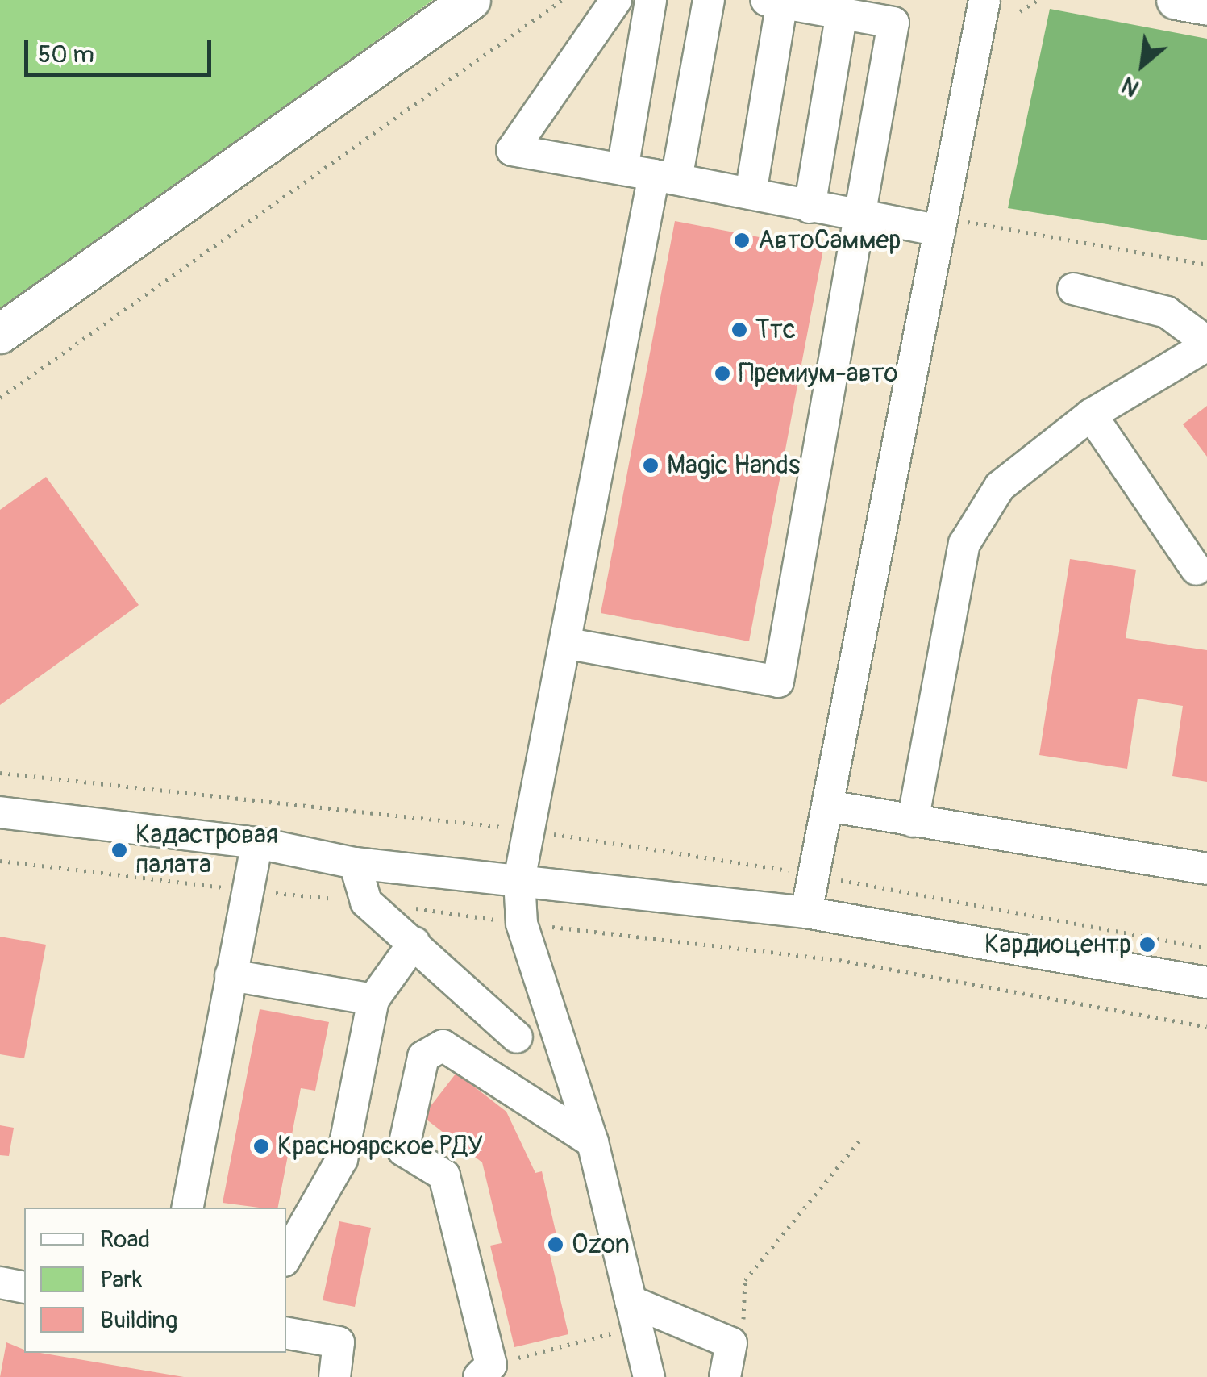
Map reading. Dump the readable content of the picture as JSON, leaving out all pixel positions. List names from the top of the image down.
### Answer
{
  "places": [
    "АвтоСаммер",
    "Ттс",
    "Премиум-авто",
    "Magic Hands",
    "Кадастровая палата",
    "Кардиоцентр",
    "Красноярское РДУ",
    "Ozon"
  ],
  "legend": ["Road", "Park", "Building"],
  "scale_bar": "50 m",
  "north": "bottom left"
}
